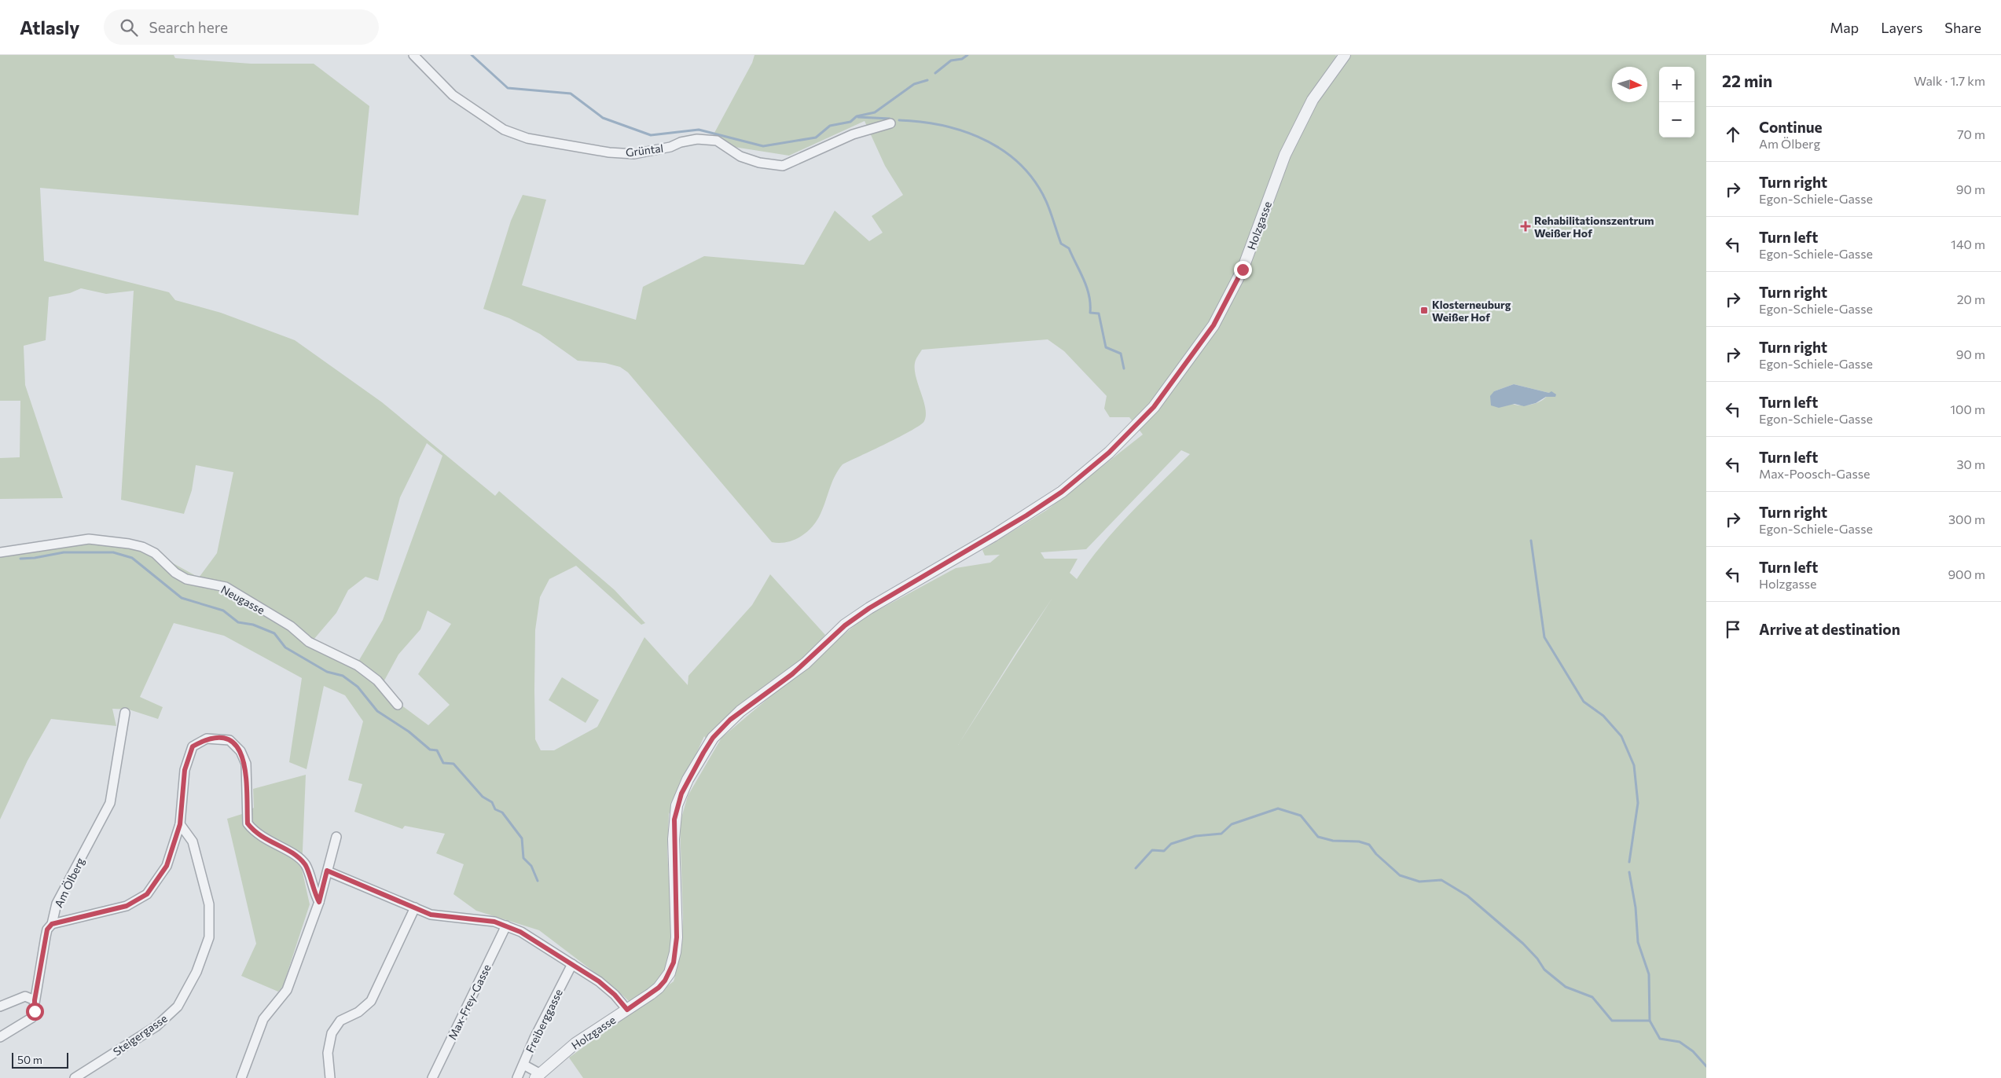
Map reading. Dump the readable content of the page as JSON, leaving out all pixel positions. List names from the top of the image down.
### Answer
{
  "streets": {
    "street": [
      "Grüntal",
      "Holzgasse",
      "Neugasse",
      "Am Ölberg",
      "Max-Frey-Gasse",
      "Freiberggasse",
      "Steigergasse"
    ]
  },
  "places": {
    "health": ["Rehabilitationszentrum Weißer Hof"],
    "transit": ["Klosterneuburg Weißer Hof"]
  },
  "scale_bar": "50 m",
  "north": "right",
  "page": {
    "header": "Atlasly",
    "search": "Search here",
    "nav": ["Map", "Layers", "Share"],
    "heading": ["22 min", "Walk · 1.7 km"],
    "map_buttons": ["+", "−"],
    "list": [
      ["Continue", "Am Ölberg", "70 m"],
      ["Turn right", "Egon-Schiele-Gasse", "90 m"],
      ["Turn left", "Egon-Schiele-Gasse", "140 m"],
      ["Turn right", "Egon-Schiele-Gasse", "20 m"],
      ["Turn right", "Egon-Schiele-Gasse", "90 m"],
      ["Turn left", "Egon-Schiele-Gasse", "100 m"],
      ["Turn left", "Max-Poosch-Gasse", "30 m"],
      ["Turn right", "Egon-Schiele-Gasse", "300 m"],
      ["Turn left", "Holzgasse", "900 m"],
      "Arrive at destination"
    ],
    "scale": "50 m"
  }
}
